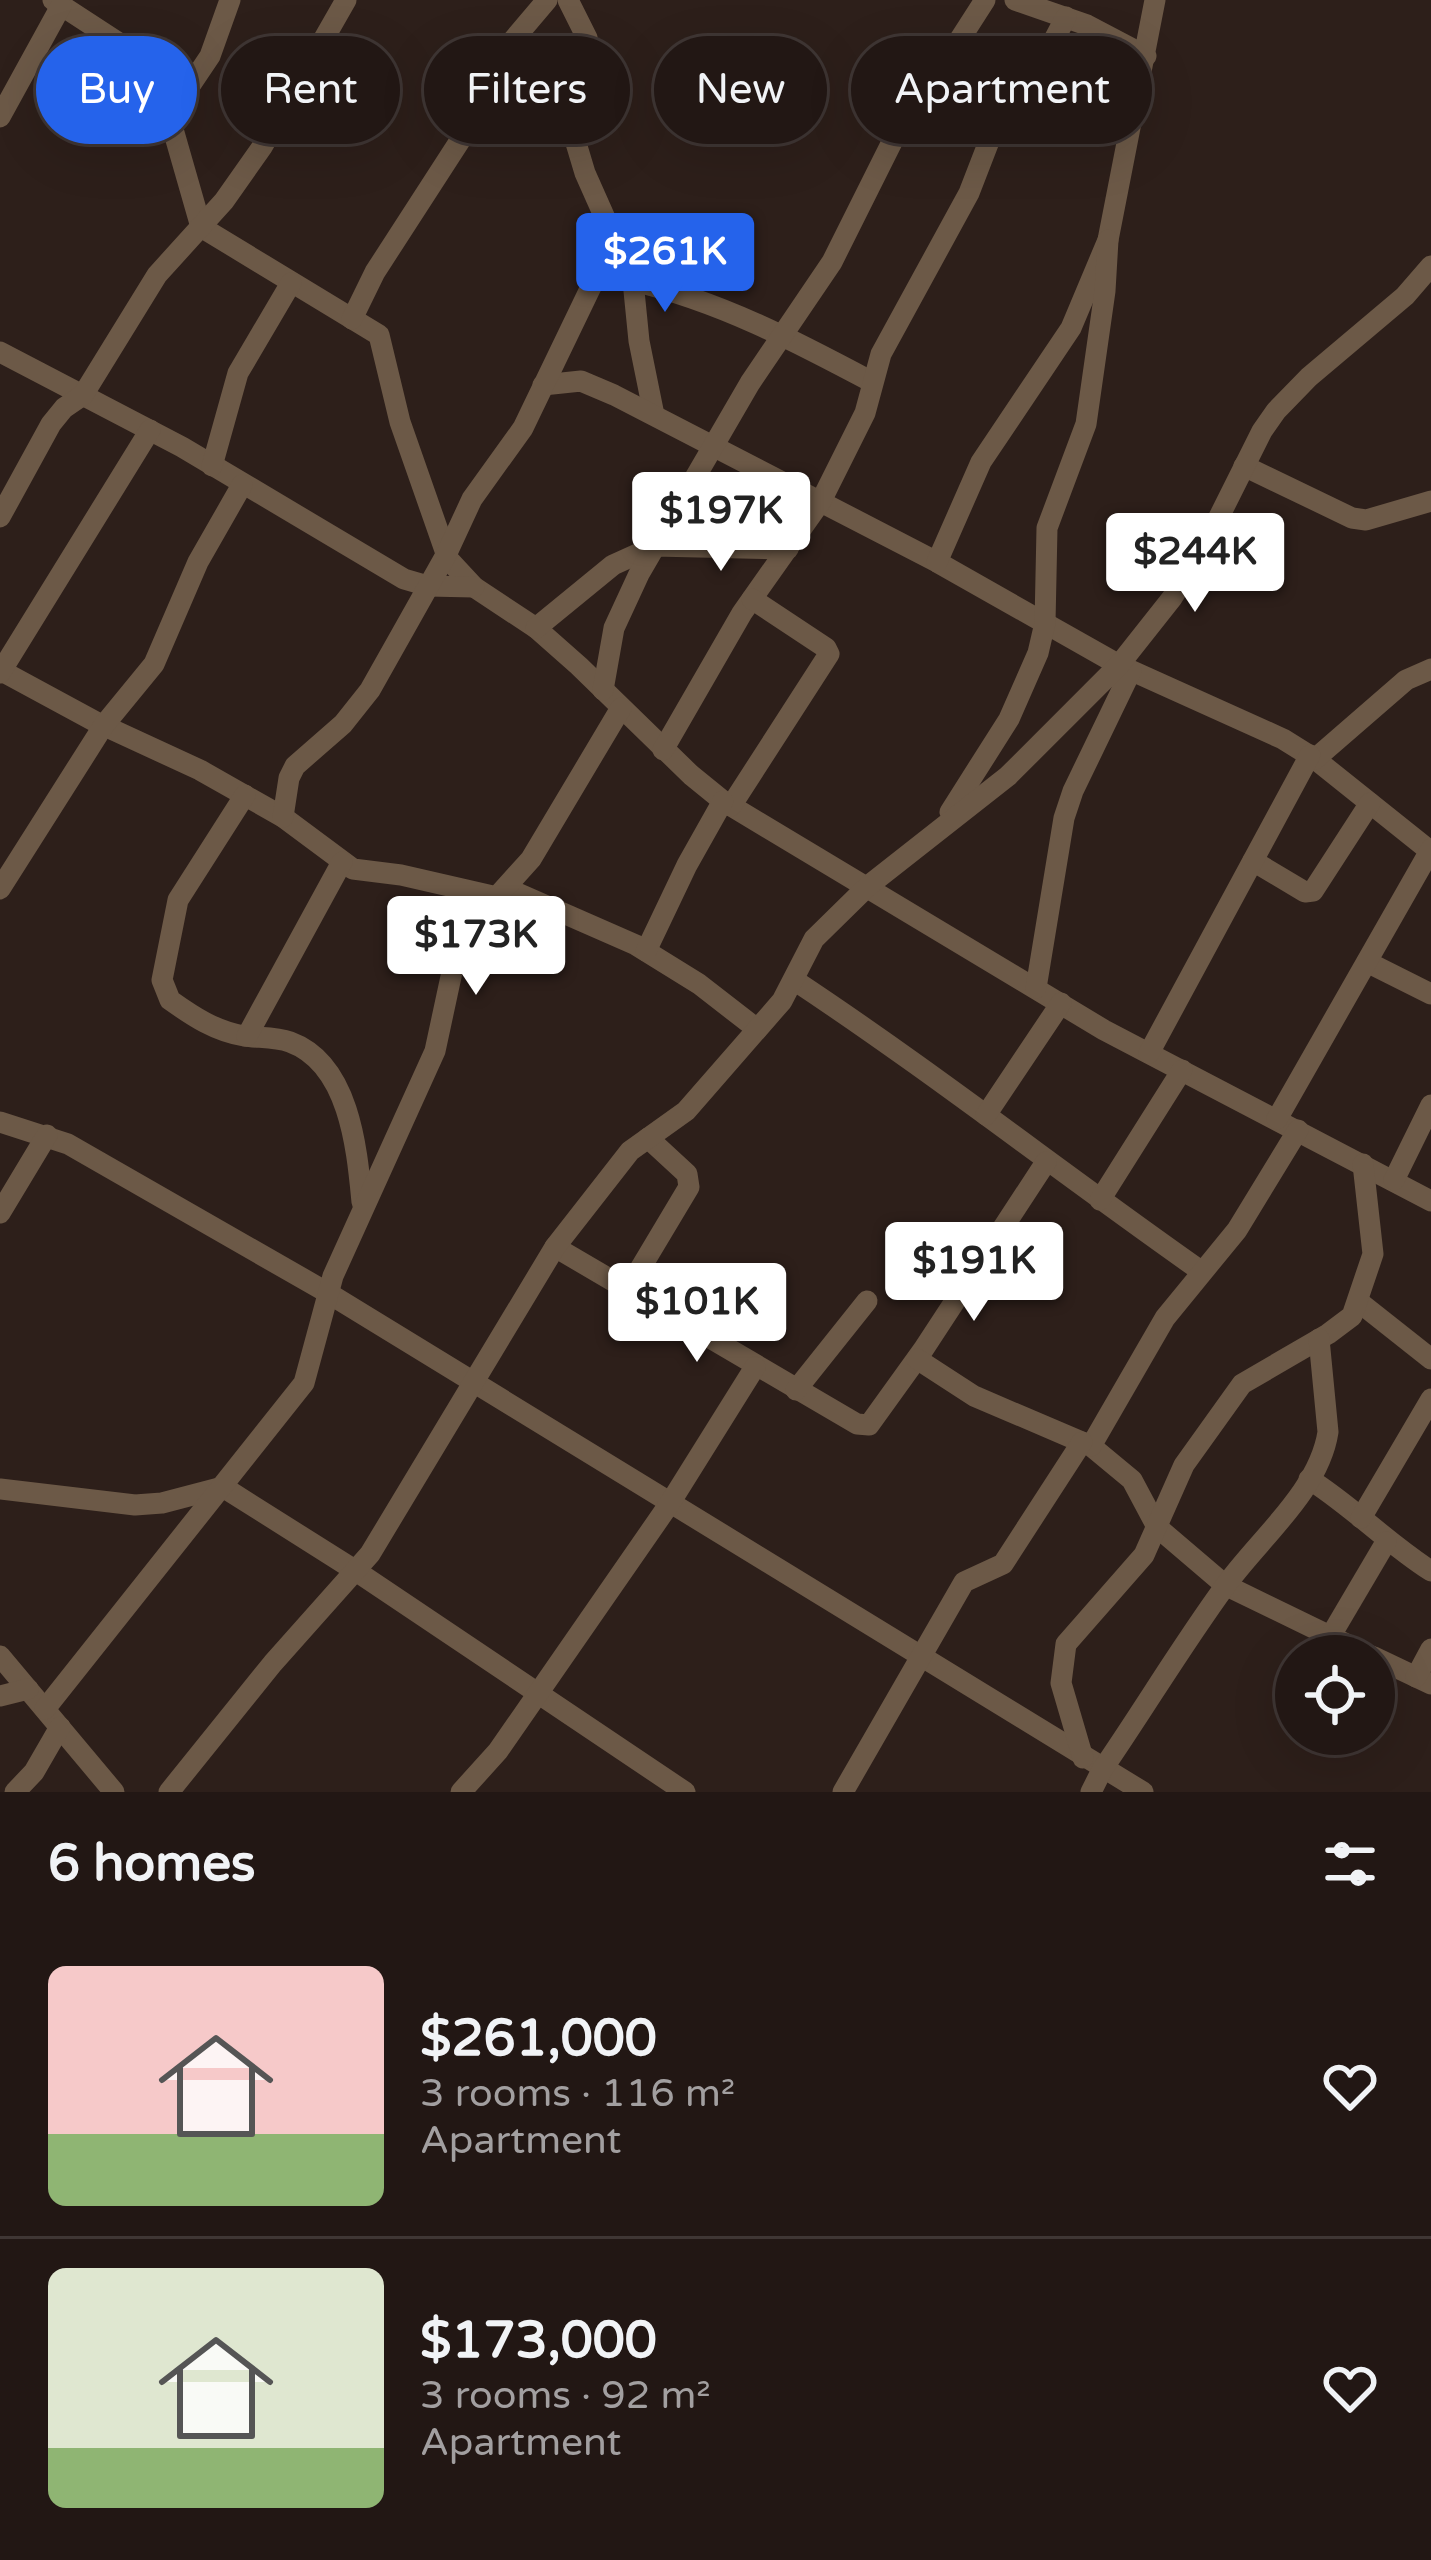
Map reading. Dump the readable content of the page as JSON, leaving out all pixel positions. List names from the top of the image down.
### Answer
{
  "page": {
    "chip": [
      "Buy",
      "Rent",
      "Filters",
      "New",
      "Apartment"
    ],
    "price": [
      "$261K",
      "$197K",
      "$244K",
      "$173K",
      "$191K",
      "$101K"
    ],
    "heading": "6 homes",
    "list": [
      {
        "name": "$261,000",
        "note": "3 rooms · 116 m² · Apartment"
      },
      {
        "name": "$173,000",
        "note": "3 rooms · 92 m² · Apartment"
      }
    ]
  }
}
